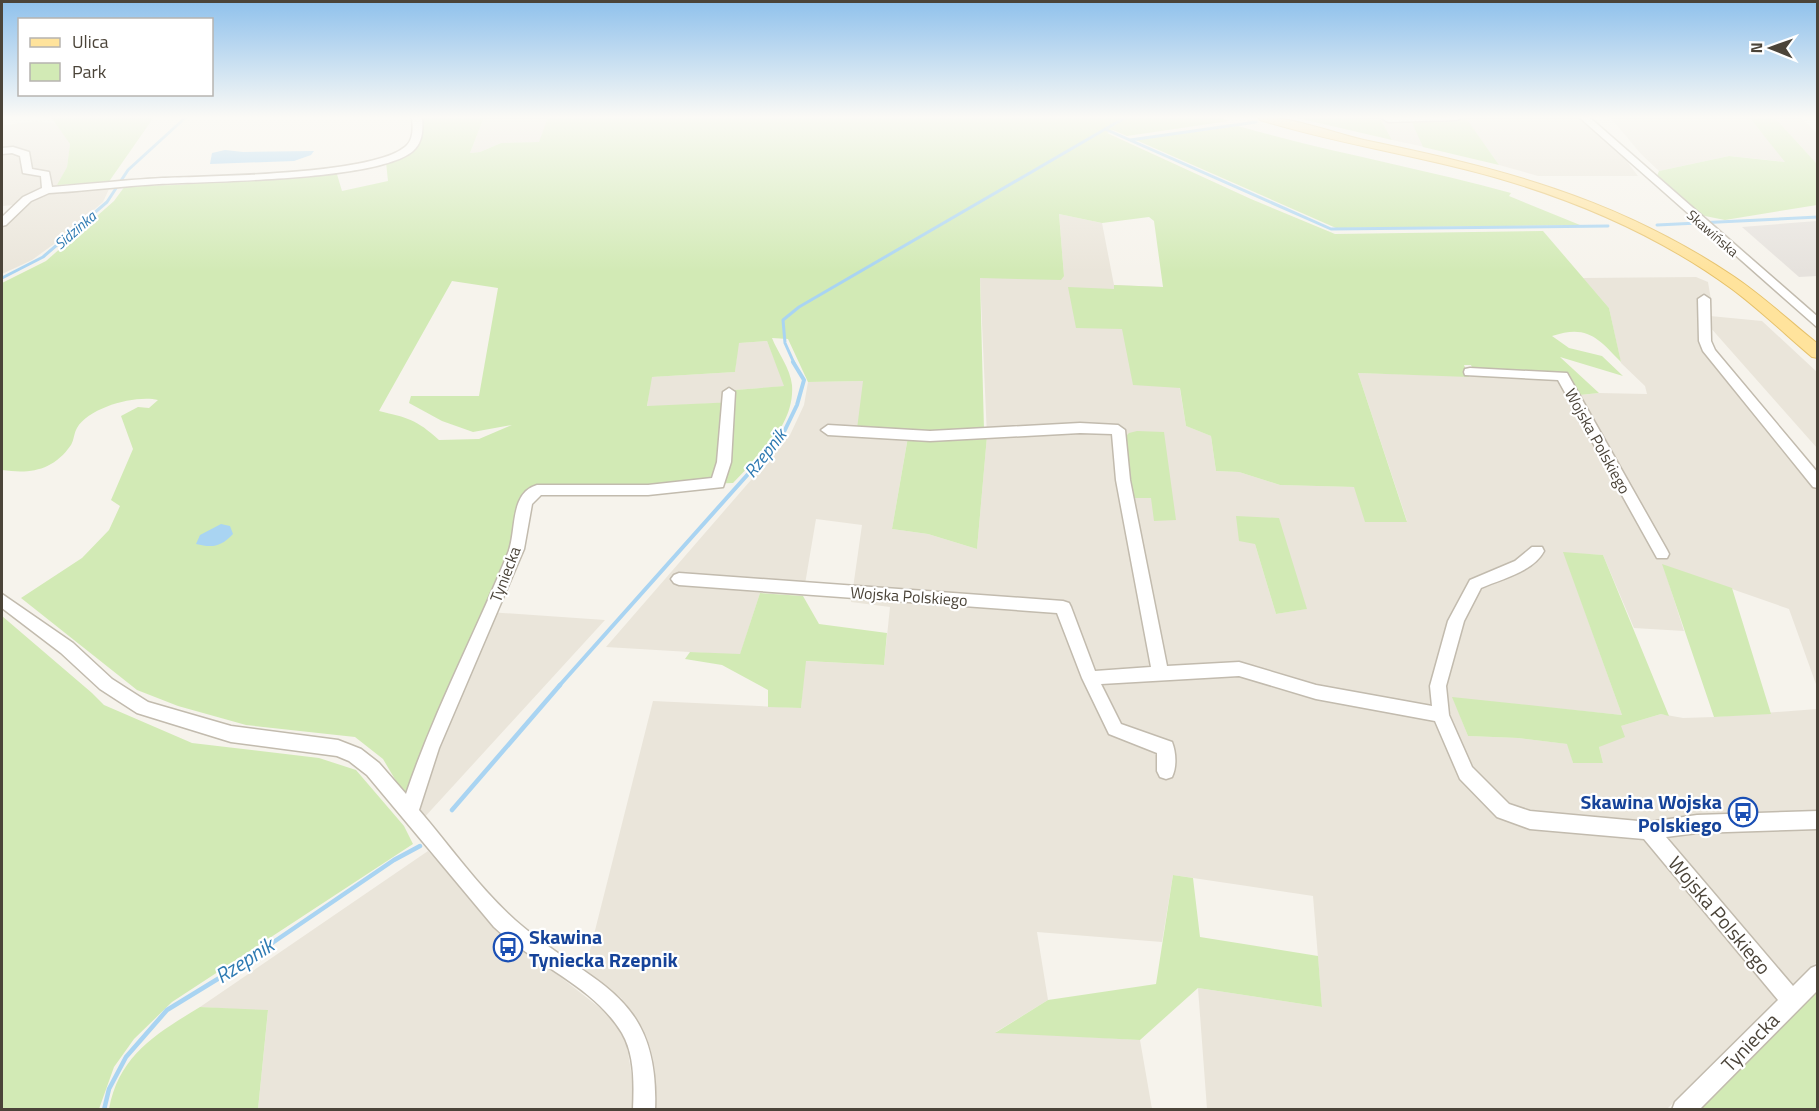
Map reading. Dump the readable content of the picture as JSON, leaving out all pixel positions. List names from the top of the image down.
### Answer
{
  "streets": {
    "street": ["Skawińska", "Wojska Polskiego", "Tyniecka"]
  },
  "crossings": [
    ["Wojska Polskiego", "Tyniecka"]
  ],
  "water": ["Sidzinka", "Rzepnik"],
  "places": {
    "bus stop": ["Skawina Wojska Polskiego", "Skawina Tyniecka Rzepnik"]
  },
  "legend": ["Ulica", "Park"],
  "north": "left"
}
